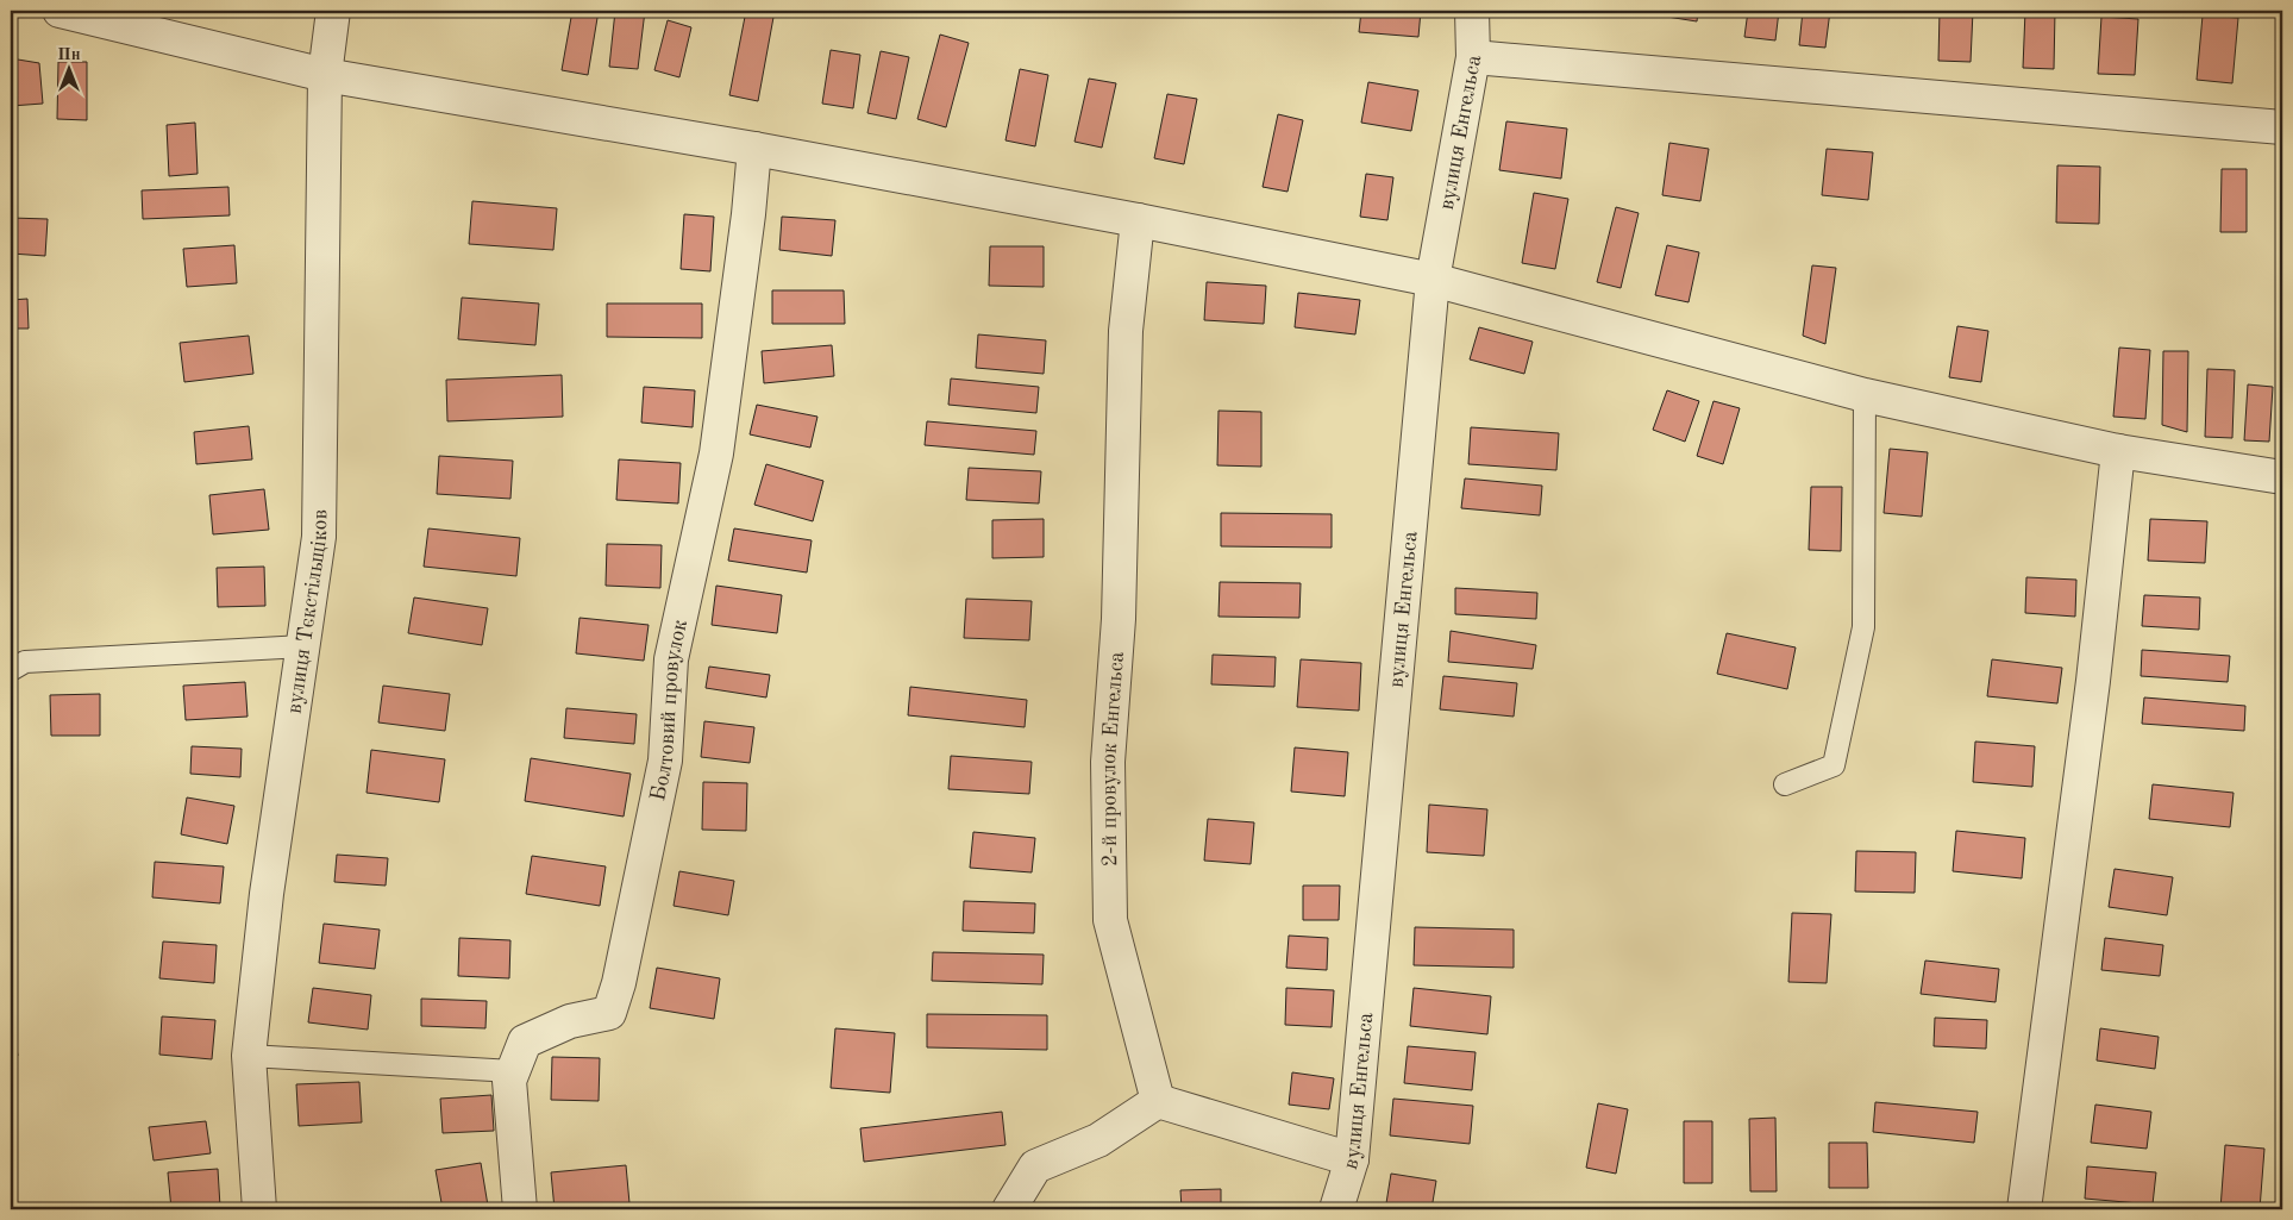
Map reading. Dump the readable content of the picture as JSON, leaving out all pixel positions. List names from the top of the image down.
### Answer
{
  "streets": {
    "street": [
      "вулиця Енгельса",
      "вулиця Тєкстільщіков",
      "Болтовий провулок",
      "2-й провулок Енгельса"
    ]
  },
  "north": "top"
}
